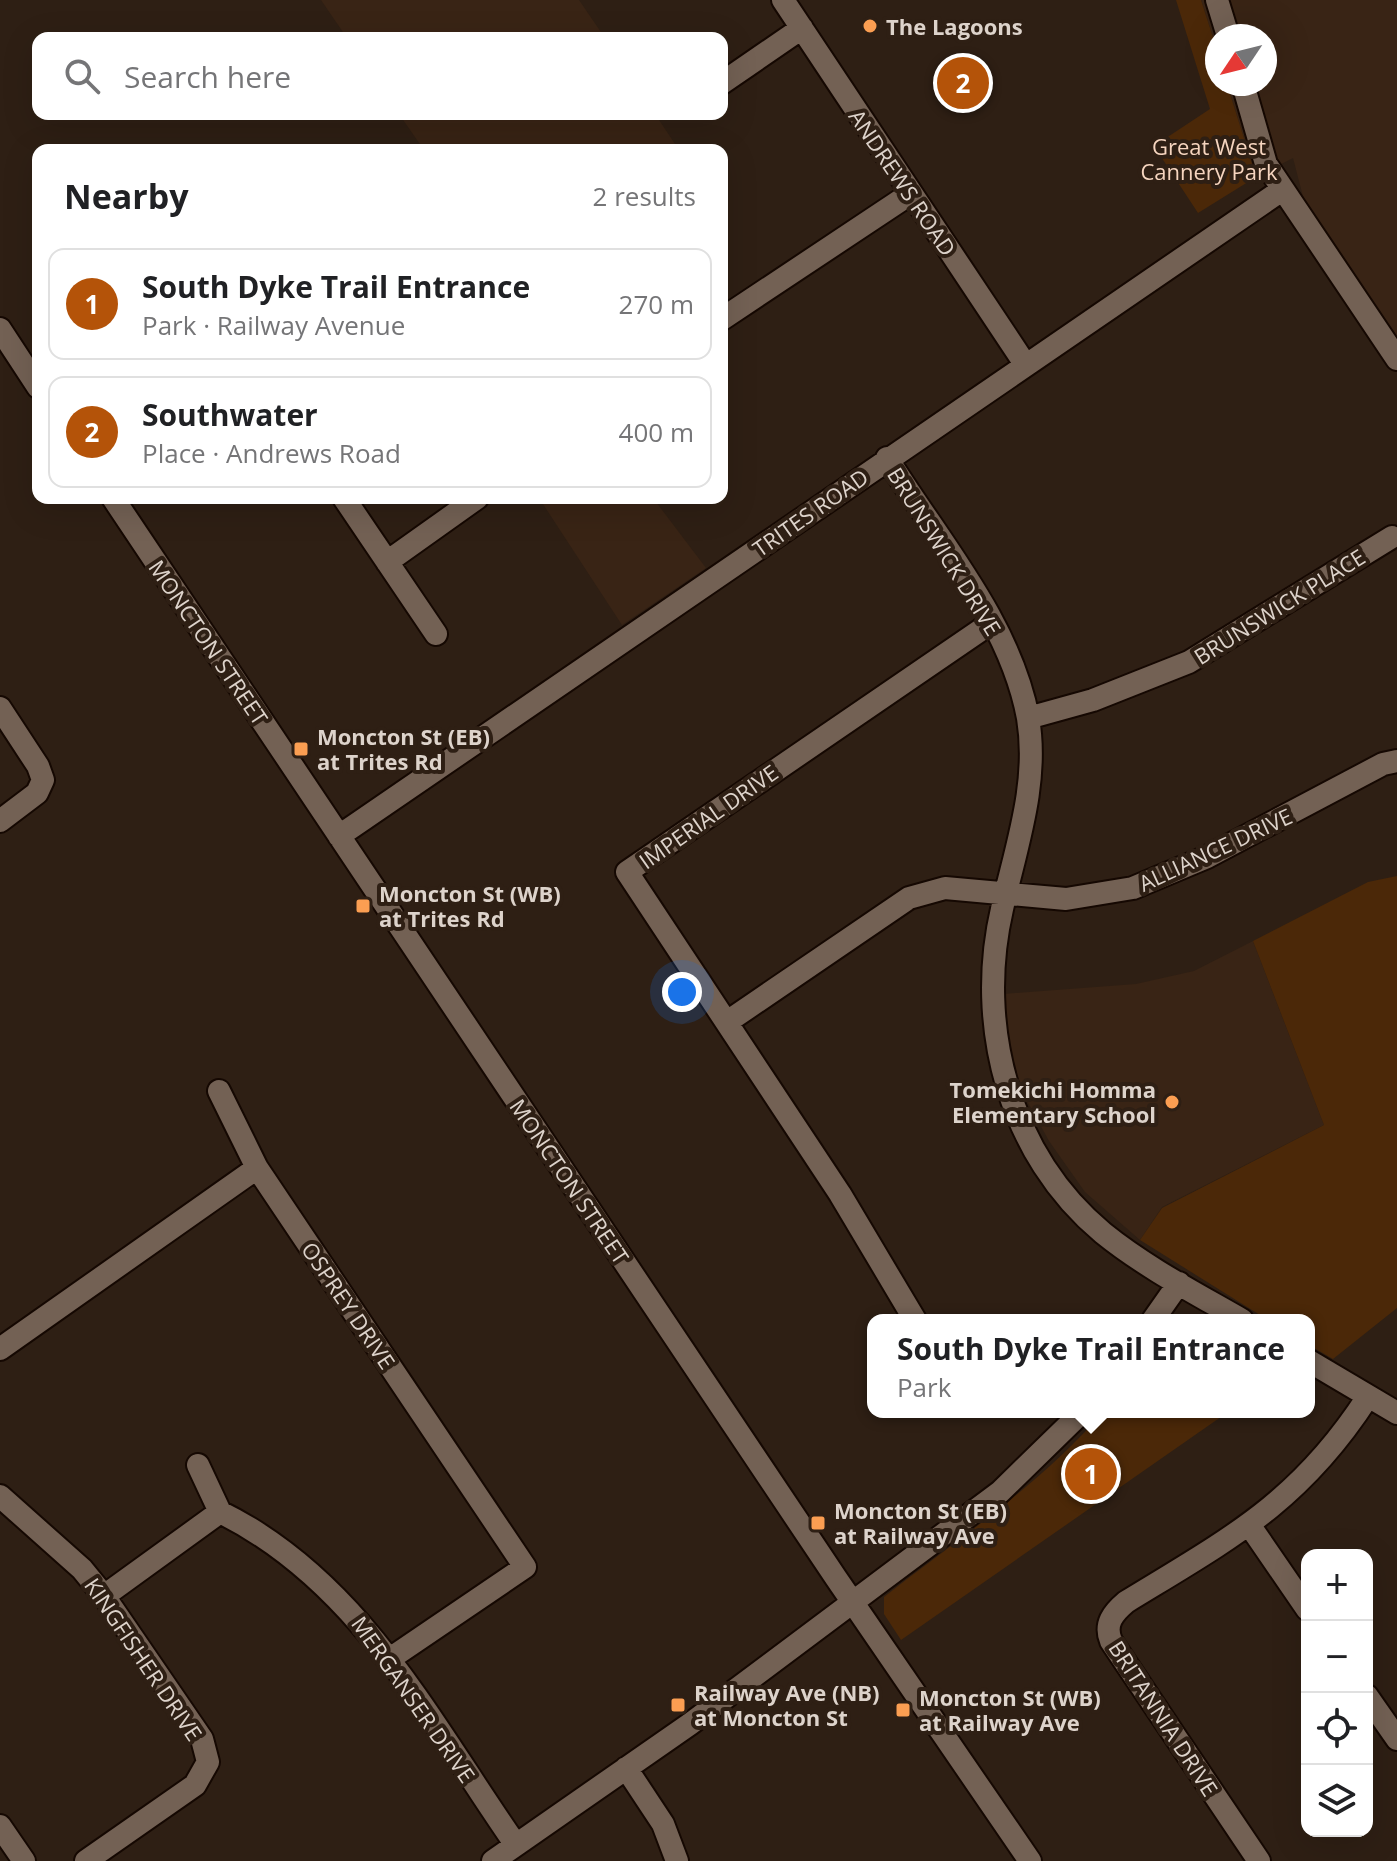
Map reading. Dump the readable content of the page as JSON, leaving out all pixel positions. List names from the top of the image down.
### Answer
{
  "streets": {
    "street": [
      "ANDREWS ROAD",
      "TRITES ROAD",
      "BRUNSWICK DRIVE",
      "BRUNSWICK PLACE",
      "MONCTON STREET",
      "IMPERIAL DRIVE",
      "ALLIANCE DRIVE",
      "OSPREY DRIVE",
      "KINGFISHER DRIVE",
      "MERGANSER DRIVE",
      "BRITANNIA DRIVE"
    ]
  },
  "crossings": [
    ["ANDREWS ROAD", "TRITES ROAD"],
    ["TRITES ROAD", "BRUNSWICK DRIVE"],
    ["TRITES ROAD", "MONCTON STREET"],
    ["BRUNSWICK DRIVE", "BRUNSWICK PLACE"],
    ["BRUNSWICK DRIVE", "IMPERIAL DRIVE"],
    ["BRUNSWICK DRIVE", "ALLIANCE DRIVE"],
    ["IMPERIAL DRIVE", "ALLIANCE DRIVE"],
    ["OSPREY DRIVE", "MERGANSER DRIVE"]
  ],
  "parks": ["Great West Cannery Park"],
  "places": {
    "other": ["The Lagoons", "Tomekichi Homma Elementary School"],
    "transit": [
      "Moncton St (EB) at Trites Rd",
      "Moncton St (WB) at Trites Rd",
      "Moncton St (EB) at Railway Ave",
      "Railway Ave (NB) at Moncton St",
      "Moncton St (WB) at Railway Ave"
    ]
  },
  "north": "bottom left",
  "page": {
    "search": "Search here",
    "pins": ["2", "1"],
    "heading": ["Nearby", "2 results"],
    "list": [
      {
        "mark": "1",
        "name": "South Dyke Trail Entrance",
        "note": "Park · Railway Avenue",
        "value": "270 m"
      },
      {
        "mark": "2",
        "name": "Southwater",
        "note": "Place · Andrews Road",
        "value": "400 m"
      }
    ],
    "popup": ["South Dyke Trail Entrance", "Park"],
    "map_buttons": ["+", "−"]
  }
}
